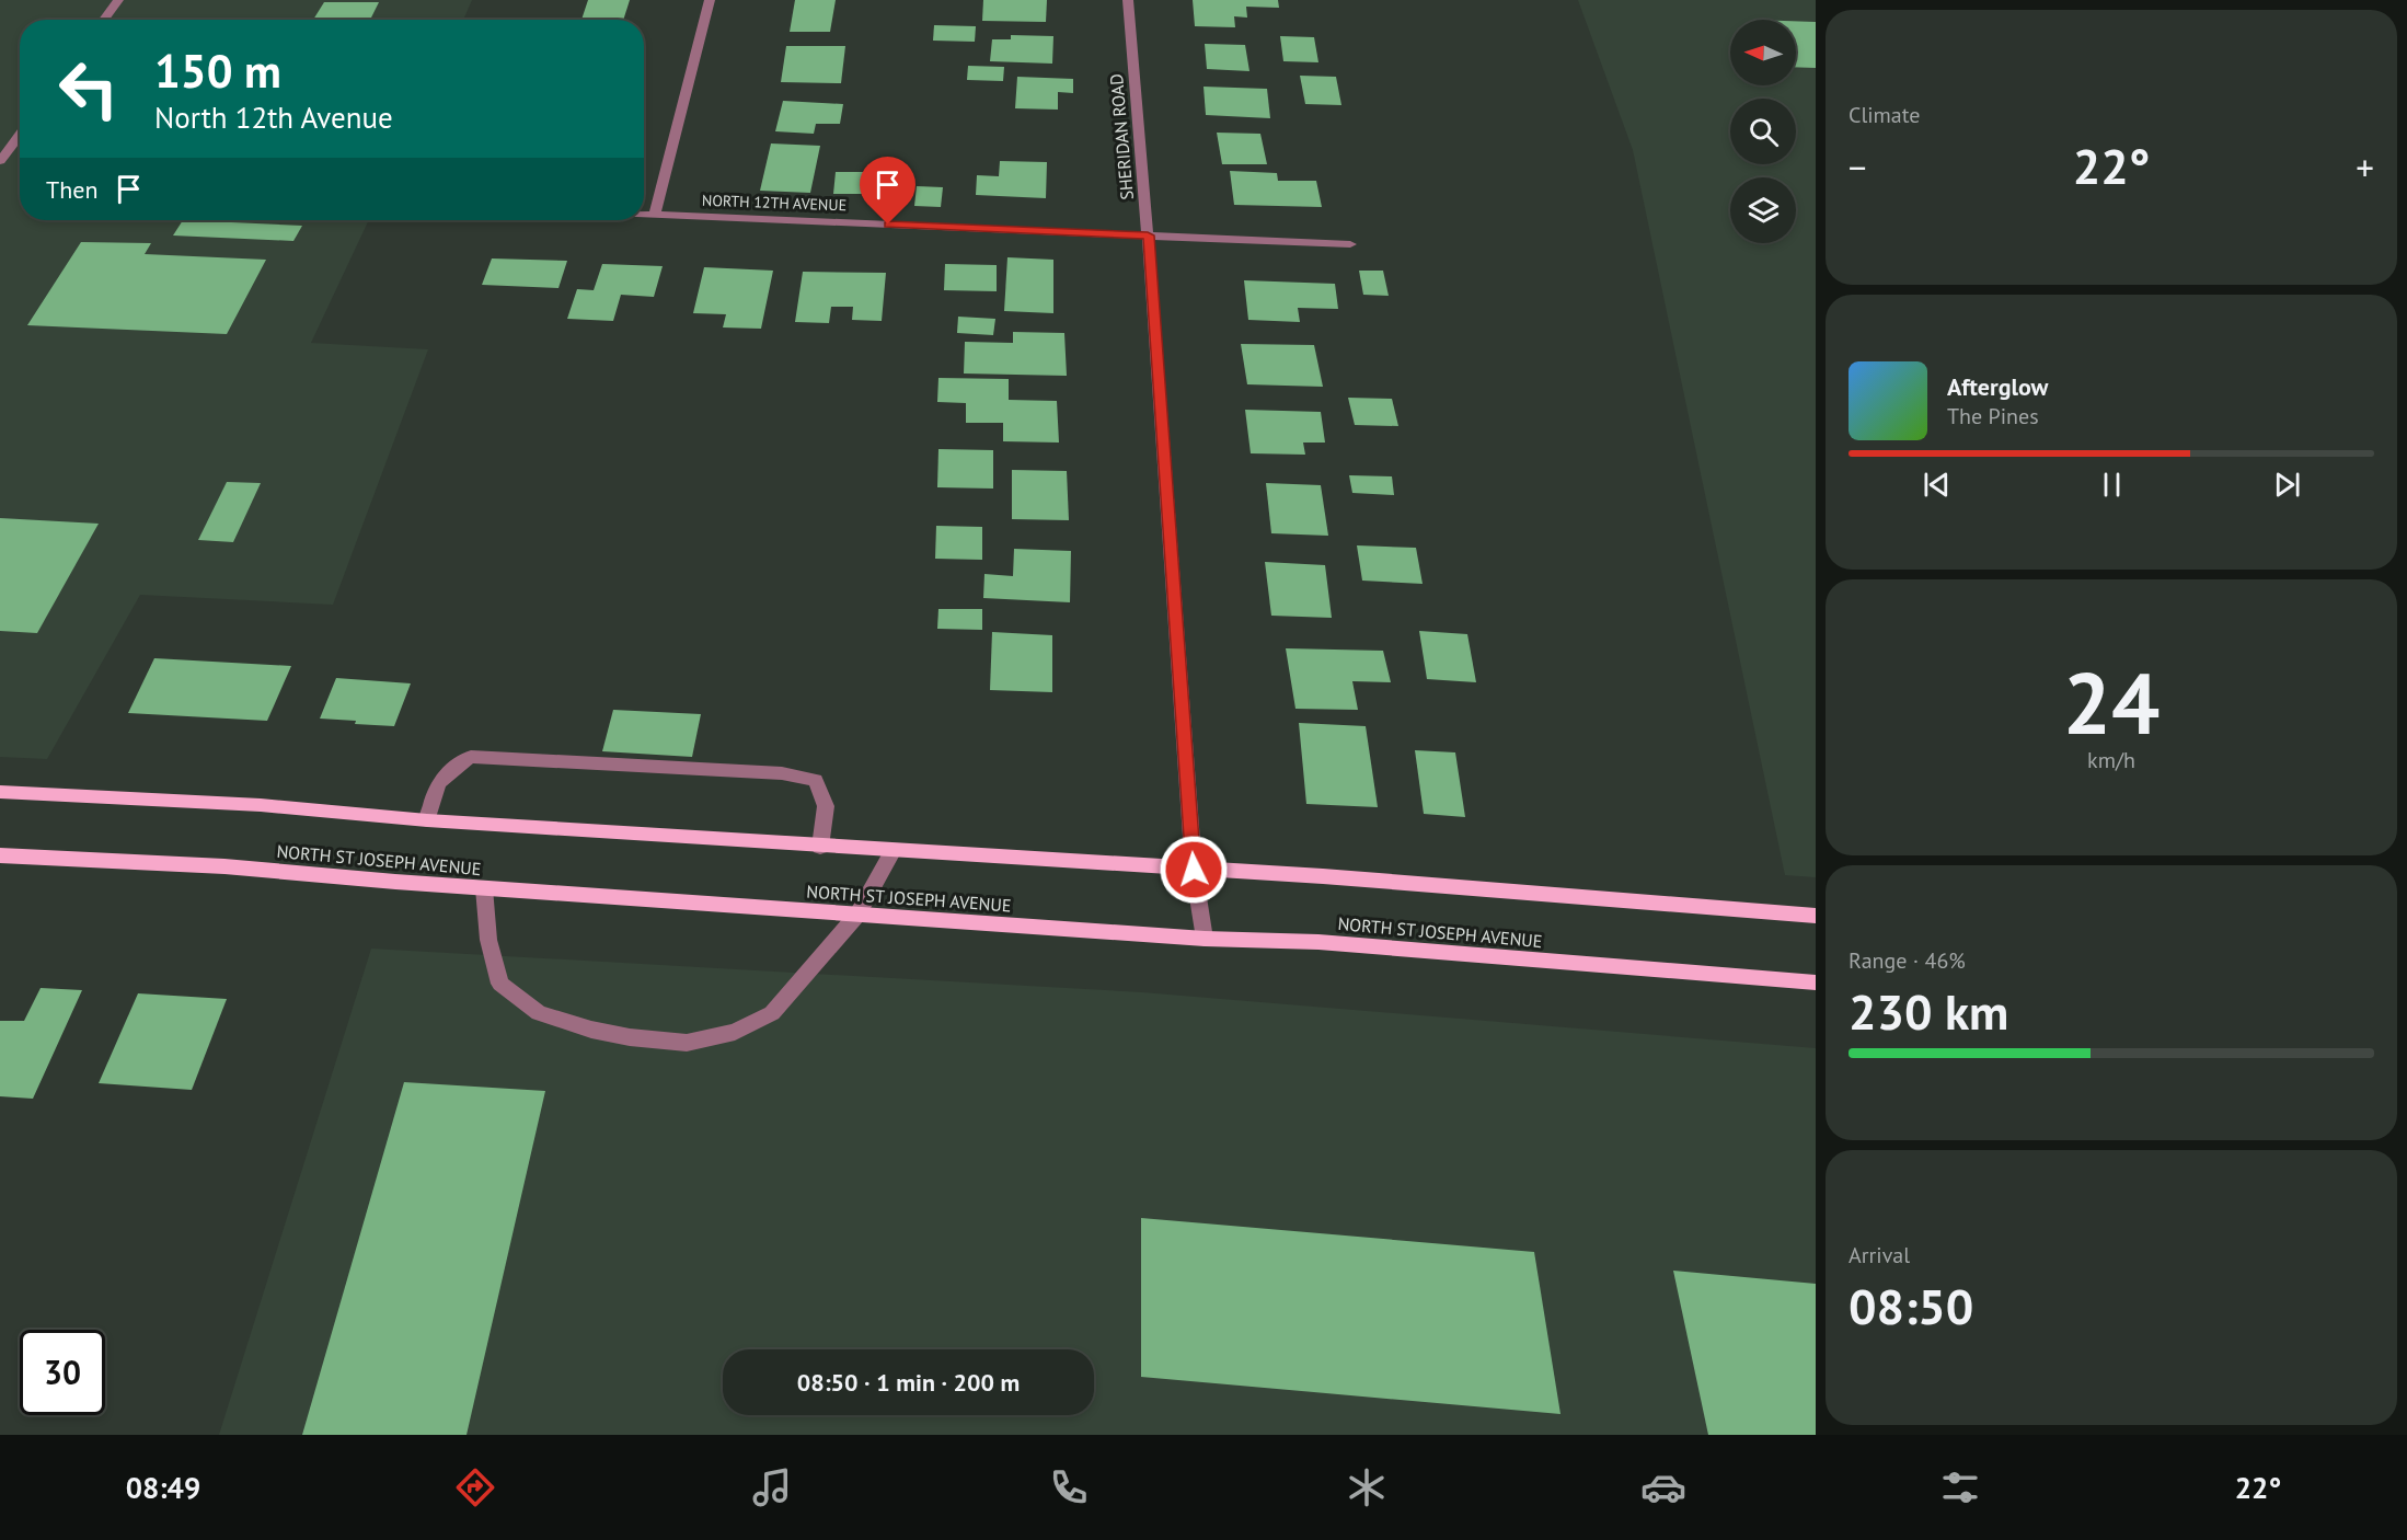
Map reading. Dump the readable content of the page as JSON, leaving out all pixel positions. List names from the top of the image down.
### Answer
{
  "streets": {
    "main road": ["NORTH ST JOSEPH AVENUE"],
    "street": ["SHERIDAN ROAD", "NORTH 12TH AVENUE"]
  },
  "crossings": [
    ["SHERIDAN ROAD", "NORTH 12TH AVENUE"],
    ["SHERIDAN ROAD", "NORTH ST JOSEPH AVENUE"]
  ],
  "north": "left",
  "page": {
    "tile": [
      "Climate",
      ["24", "km/h"],
      ["Range · 46%", "230 km"],
      ["Arrival", "08:50"]
    ],
    "turn": ["150 m", "North 12th Avenue"],
    "heat": ["−", "22°", "+"],
    "then": "Then",
    "song": ["Afterglow", "The Pines"],
    "limit": "30",
    "trip": "08:50 · 1 min · 200 m",
    "tabs": ["08:49", "22°"]
  }
}
